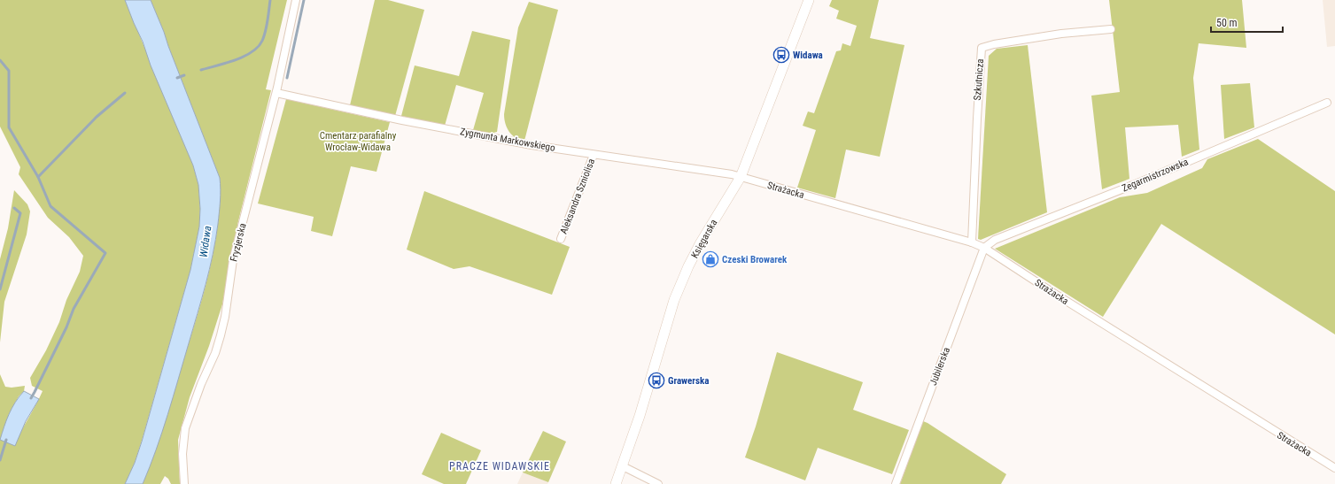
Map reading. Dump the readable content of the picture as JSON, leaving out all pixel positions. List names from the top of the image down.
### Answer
{
  "streets": {
    "street": [
      "Szkutnicza",
      "Zygmunta Markowskiego",
      "Zegarmistrzowska",
      "Strażacka",
      "Aleksandra Szniolisa",
      "Księgarska",
      "Fryzjerska",
      "Jubilerska"
    ]
  },
  "crossings": [
    ["Szkutnicza", "Strażacka"],
    ["Zygmunta Markowskiego", "Strażacka"],
    ["Zygmunta Markowskiego", "Aleksandra Szniolisa"],
    ["Zygmunta Markowskiego", "Księgarska"],
    ["Zygmunta Markowskiego", "Fryzjerska"],
    ["Zegarmistrzowska", "Strażacka"],
    ["Zegarmistrzowska", "Jubilerska"],
    ["Strażacka", "Księgarska"],
    ["Strażacka", "Jubilerska"]
  ],
  "districts": ["PRACZE WIDAWSKIE"],
  "water": ["Widawa"],
  "parks": ["Cmentarz parafialny Wrocław-Widawa"],
  "places": {
    "bus stop": ["Widawa", "Grawerska"],
    "shop": ["Czeski Browarek"]
  },
  "scale_bar": "50 m"
}
